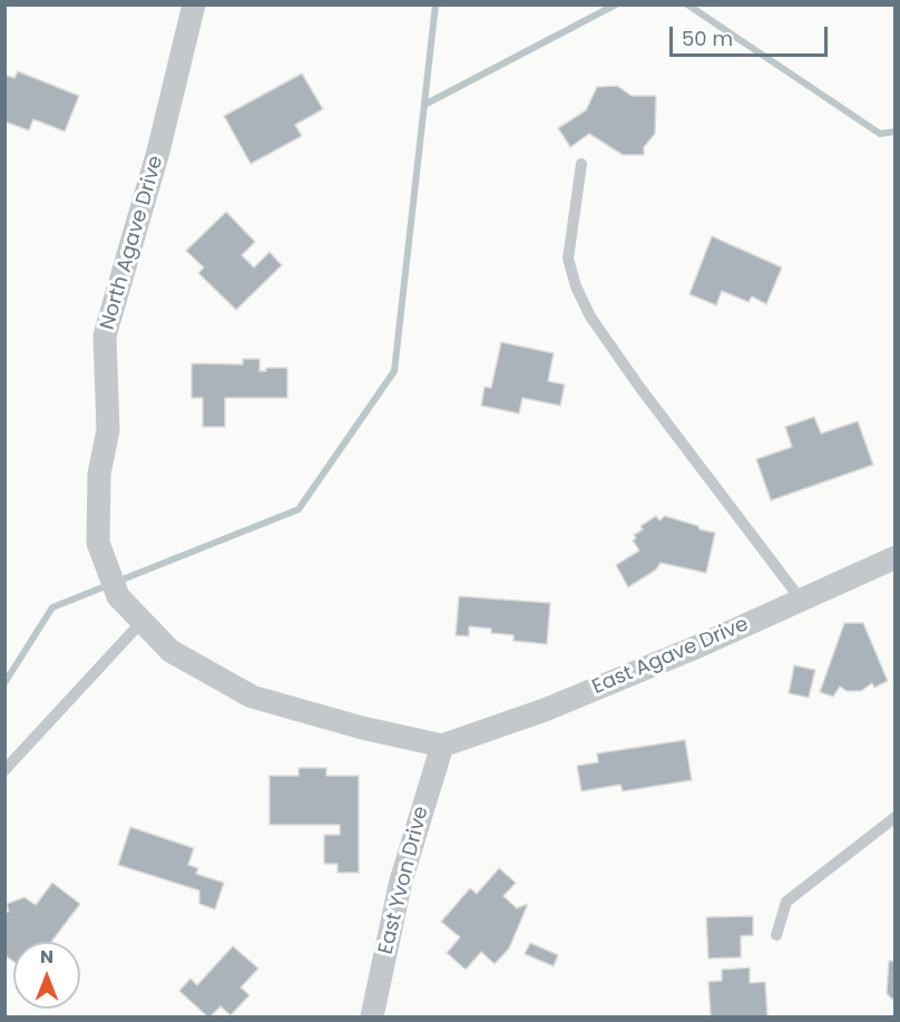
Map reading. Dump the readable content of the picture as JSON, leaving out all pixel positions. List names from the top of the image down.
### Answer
{
  "streets": {
    "street": ["North Agave Drive", "East Agave Drive", "East Yvon Drive"]
  },
  "crossings": [
    ["North Agave Drive", "East Agave Drive"],
    ["North Agave Drive", "East Yvon Drive"],
    ["East Agave Drive", "East Yvon Drive"]
  ],
  "scale_bar": "50 m",
  "north": "top"
}
